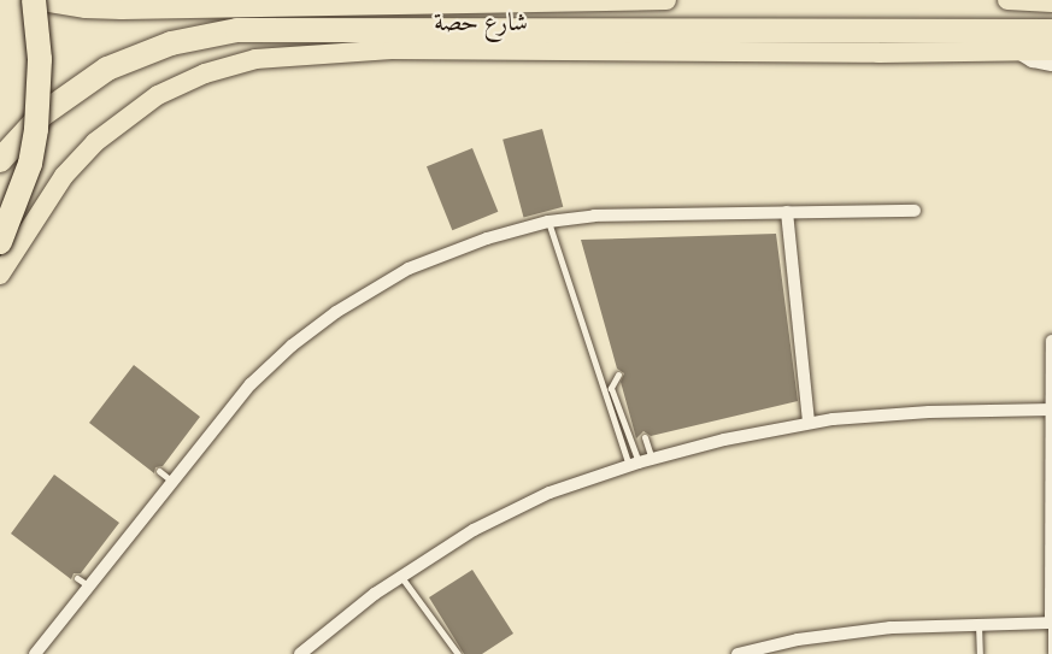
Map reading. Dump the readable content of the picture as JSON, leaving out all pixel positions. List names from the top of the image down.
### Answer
{
  "streets": {
    "main road": ["شارع حصة"]
  }
}
